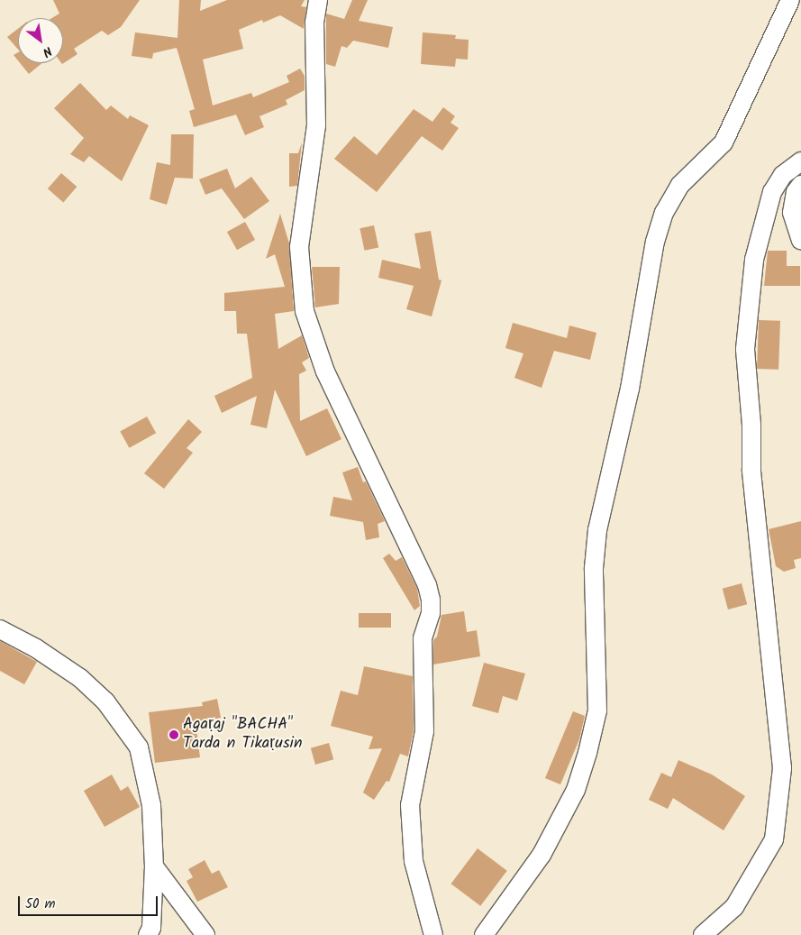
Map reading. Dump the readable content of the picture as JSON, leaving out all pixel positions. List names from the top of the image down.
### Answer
{
  "places": ["Agaṛaj \"BACHA\" Tarda n Tikaṛusin"],
  "scale_bar": "50 m",
  "north": "bottom right"
}
